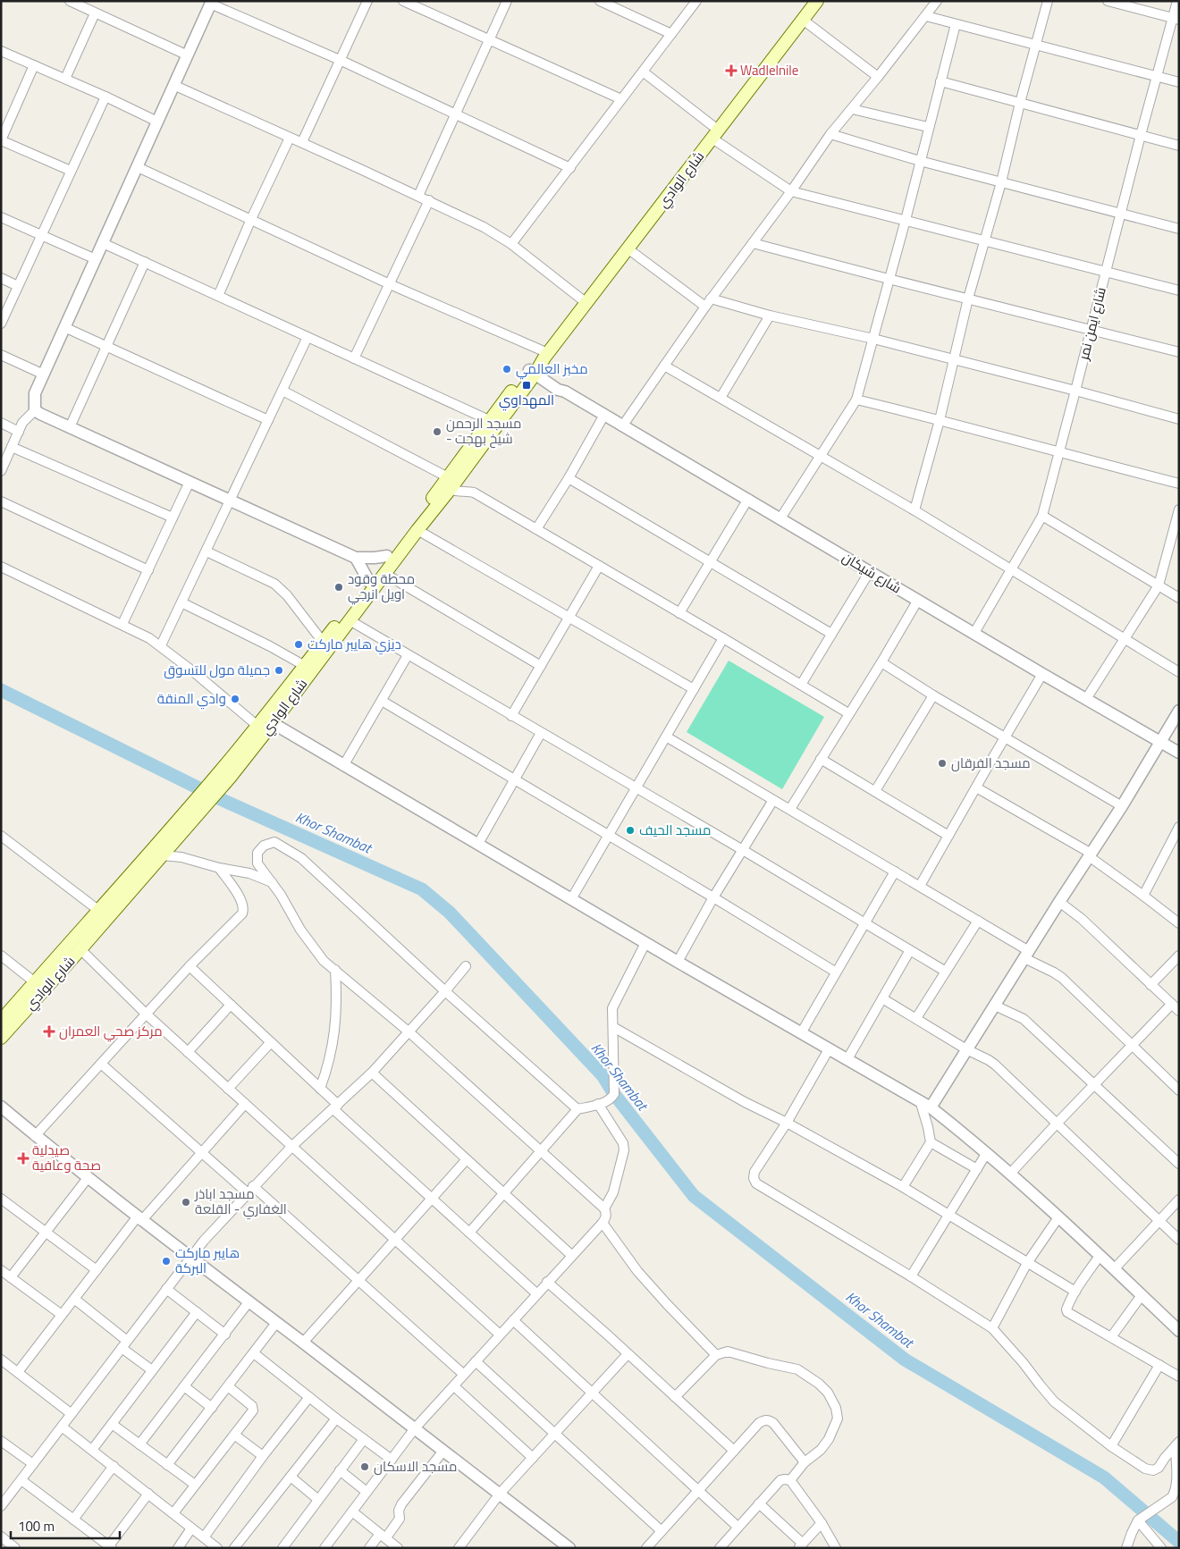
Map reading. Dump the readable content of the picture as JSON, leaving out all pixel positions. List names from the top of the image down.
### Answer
{
  "streets": {
    "main road": ["شارع الوادي"],
    "street": ["شارع ايمن نمر", "شارع شيكان"]
  },
  "crossings": [
    ["شارع الوادي", "شارع شيكان"],
    ["شارع ايمن نمر", "شارع شيكان"]
  ],
  "water": ["Khor Shambat"],
  "places": {
    "health": ["Wadlelnile", "مركز صحي العمران", "صيدلية صحة وعافية"],
    "other": [
      "مخبز العالمي",
      "مسجد الرحمن - شيخ بهجت",
      "محطة وقود اويل انرجي",
      "ديزي هايبر ماركت",
      "جميلة مول للتسوق",
      "وادي المنقة",
      "مسجد الفرقان",
      "مسجد الحيف",
      "مسجد اباذر الغفاري - القلعة",
      "هايبر ماركت البركة",
      "مسجد الاسكان"
    ],
    "transit": ["المهداوي"]
  },
  "scale_bar": "100 m"
}
